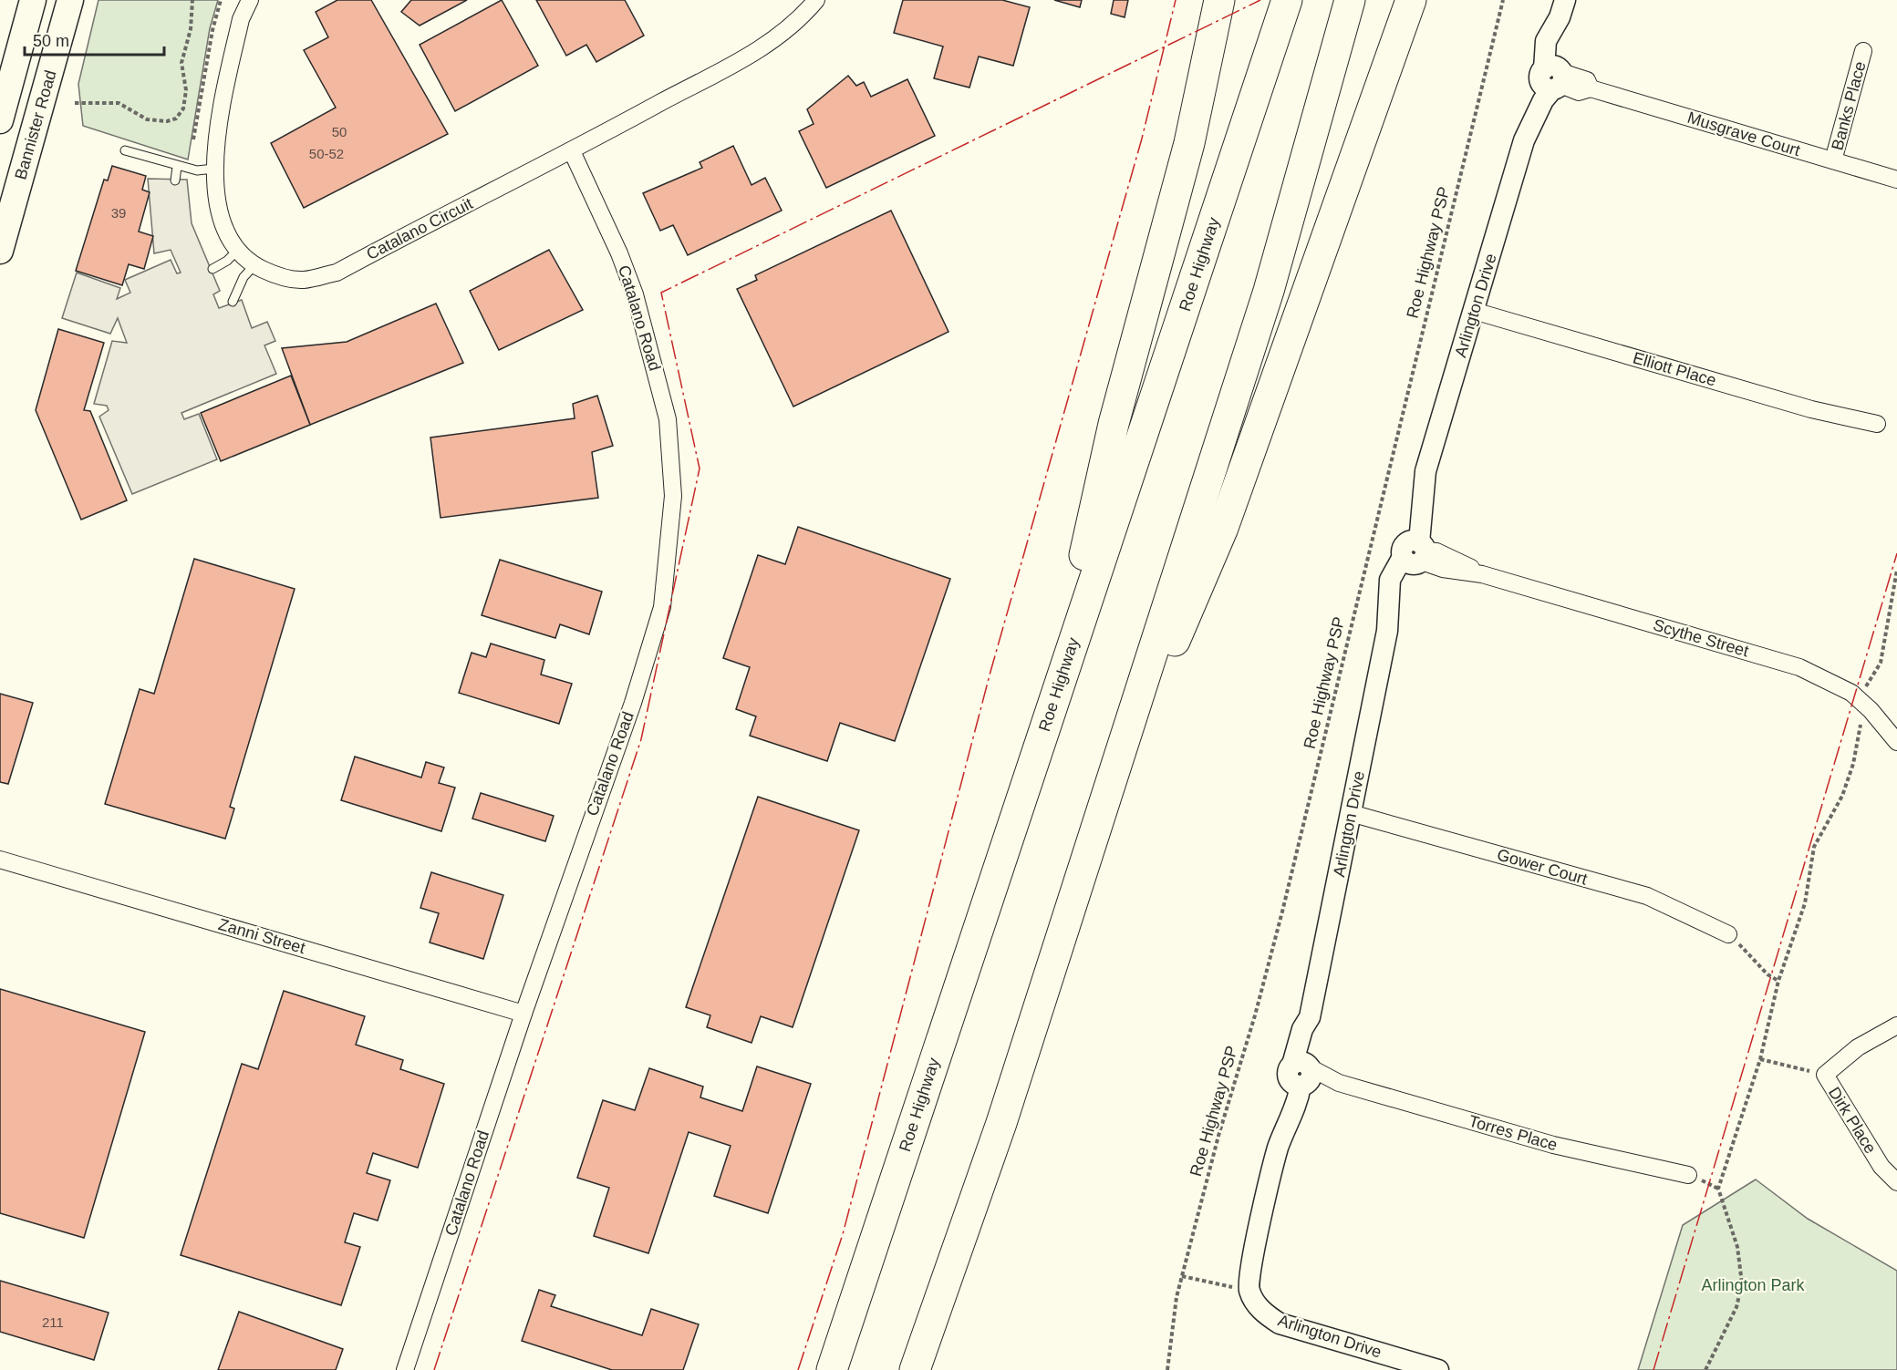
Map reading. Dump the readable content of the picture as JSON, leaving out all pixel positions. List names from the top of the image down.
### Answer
{
  "streets": {
    "highway": ["Roe Highway"],
    "main road": ["Bannister Road"],
    "street": [
      "Banks Place",
      "Musgrave Court",
      "Catalano Circuit",
      "Arlington Drive",
      "Catalano Road",
      "Elliott Place",
      "Scythe Street",
      "Gower Court",
      "Zanni Street",
      "Dirk Place",
      "Torres Place"
    ],
    "path": ["Roe Highway PSP"]
  },
  "crossings": [
    ["Banks Place", "Musgrave Court"],
    ["Musgrave Court", "Arlington Drive"],
    ["Catalano Circuit", "Catalano Road"],
    ["Arlington Drive", "Elliott Place"],
    ["Arlington Drive", "Scythe Street"],
    ["Arlington Drive", "Gower Court"],
    ["Arlington Drive", "Torres Place"],
    ["Catalano Road", "Zanni Street"]
  ],
  "parks": ["Arlington Park"],
  "house_numbers": [
    "50",
    "50-52",
    "39",
    "211"
  ],
  "scale_bar": "50 m"
}
